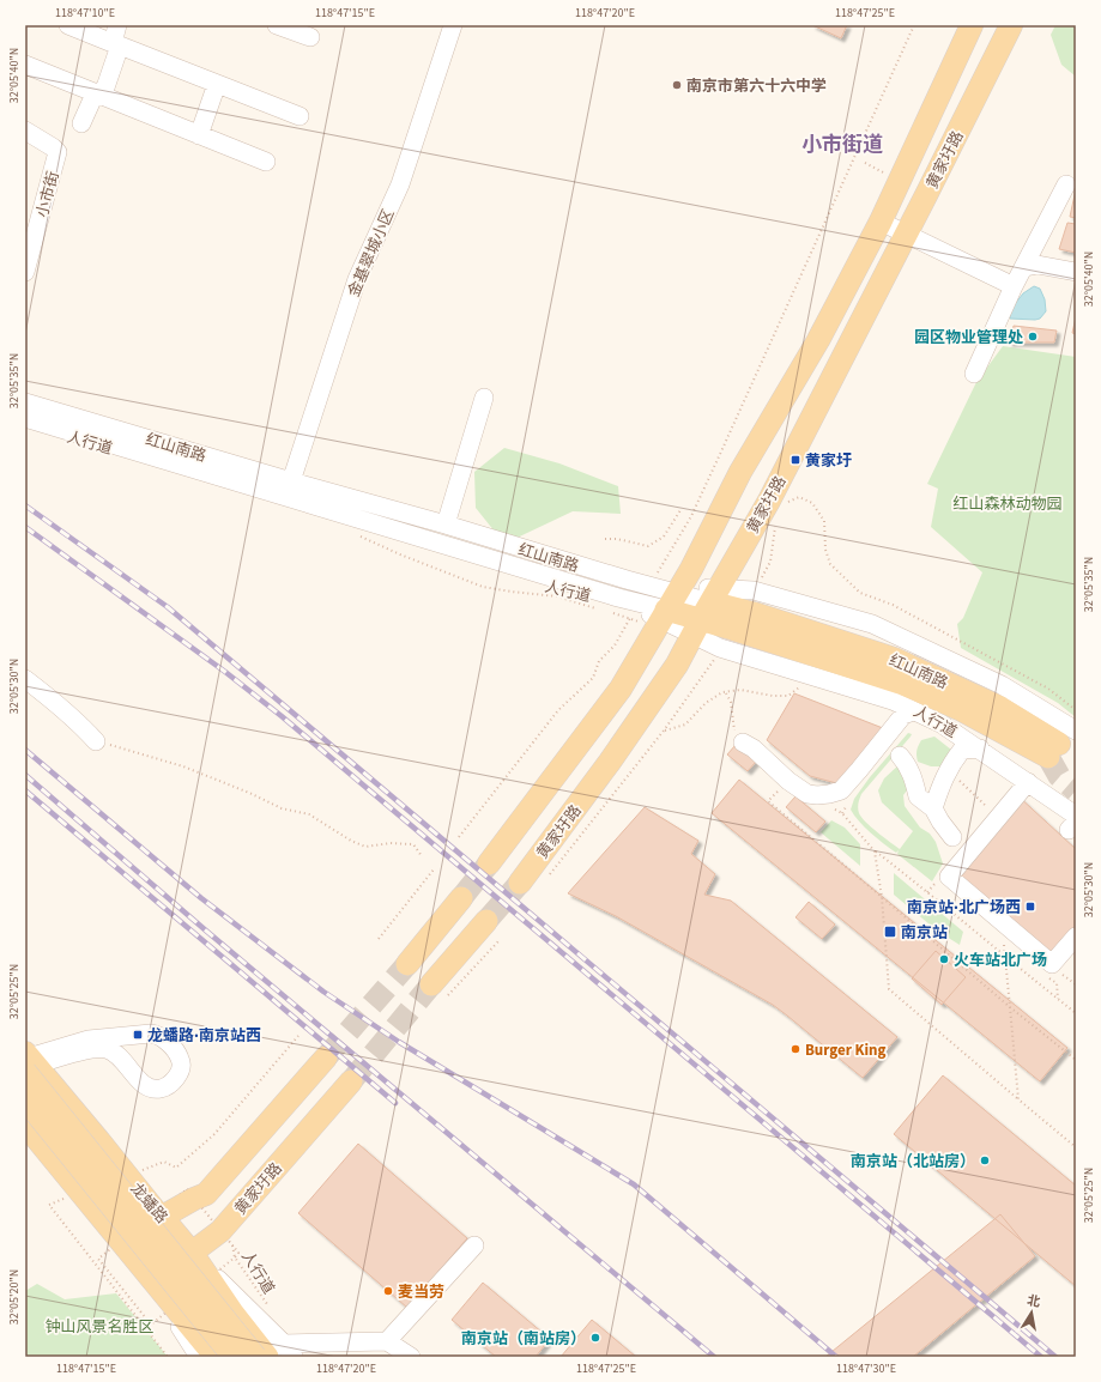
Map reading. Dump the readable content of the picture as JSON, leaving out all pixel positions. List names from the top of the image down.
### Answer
{
  "streets": {
    "main road": ["黄家圩路", "红山南路", "龙蟠路"],
    "street": ["小市街", "金基翠城小区"],
    "path": ["人行道"]
  },
  "crossings": [
    ["黄家圩路", "红山南路"],
    ["黄家圩路", "龙蟠路"],
    ["金基翠城小区", "红山南路"]
  ],
  "districts": ["小市街道"],
  "parks": ["红山森林动物园", "钟山风景名胜区"],
  "places": {
    "other": [
      "南京市第六十六中学",
      "园区物业管理处",
      "火车站北广场",
      "Burger King",
      "南京站（北站房）",
      "麦当劳",
      "南京站（南站房）"
    ],
    "transit": [
      "黄家圩",
      "南京站·北广场西",
      "南京站",
      "龙蟠路·南京站西"
    ]
  },
  "north": "top",
  "coordinates": [
    "118°47'10\"E",
    "118°47'15\"E",
    "118°47'20\"E",
    "118°47'25\"E",
    "32°05'40\"N",
    "32°05'35\"N",
    "32°05'30\"N",
    "32°05'25\"N",
    "32°05'20\"N",
    "118°47'30\"E"
  ]
}
